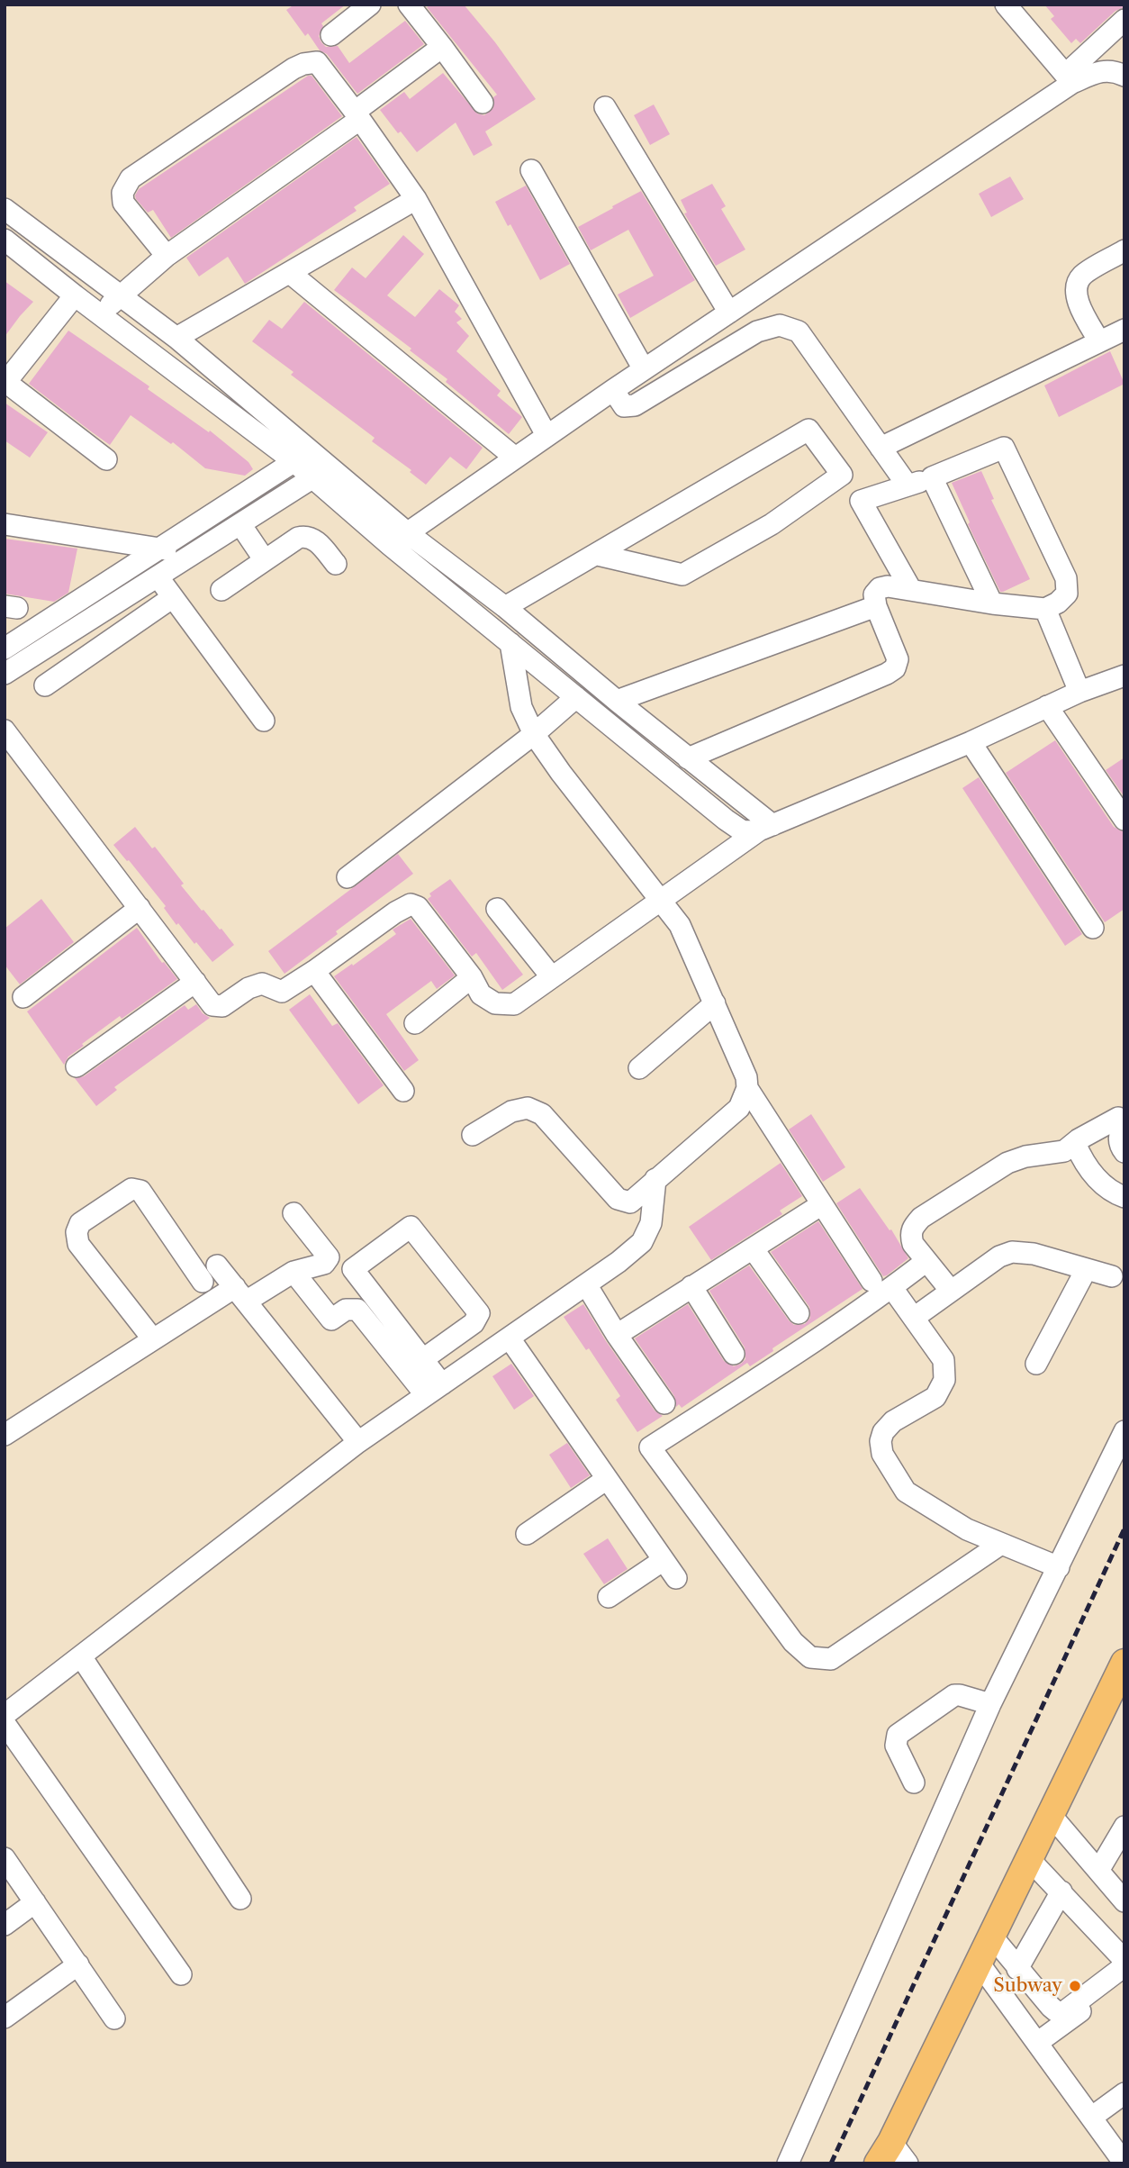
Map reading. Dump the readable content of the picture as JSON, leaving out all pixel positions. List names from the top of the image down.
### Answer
{
  "places": ["Subway"]
}
